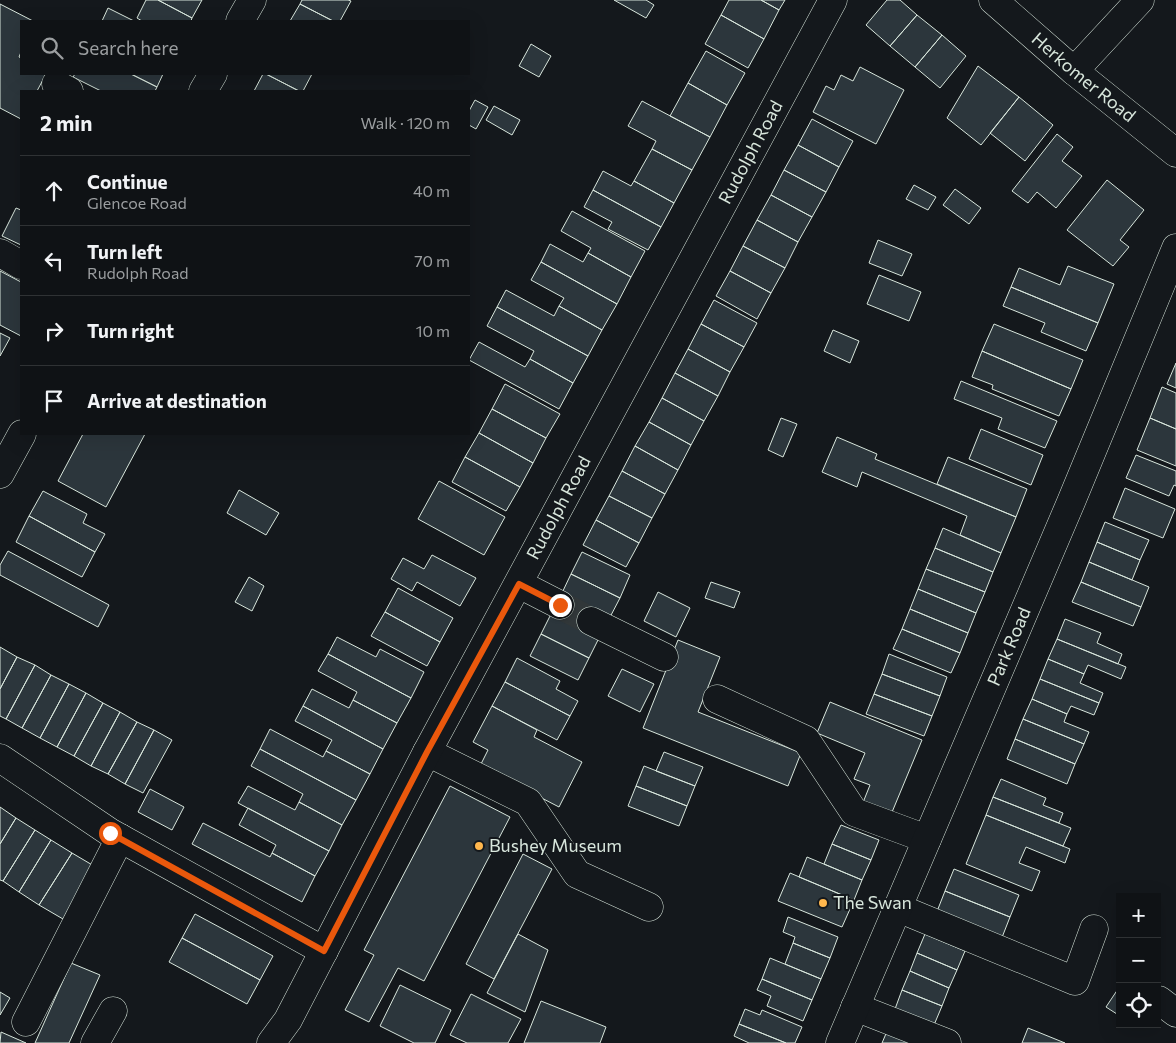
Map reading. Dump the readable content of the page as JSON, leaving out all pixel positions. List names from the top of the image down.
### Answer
{
  "streets": {
    "street": ["Herkomer Road", "Rudolph Road", "Park Road"]
  },
  "places": ["Bushey Museum", "The Swan"],
  "page": {
    "search": "Search here",
    "heading": ["2 min", "Walk · 120 m"],
    "list": [
      ["Continue", "Glencoe Road", "40 m"],
      ["Turn left", "Rudolph Road", "70 m"],
      ["Turn right", "10 m"],
      "Arrive at destination"
    ],
    "map_buttons": ["+", "−"]
  }
}
